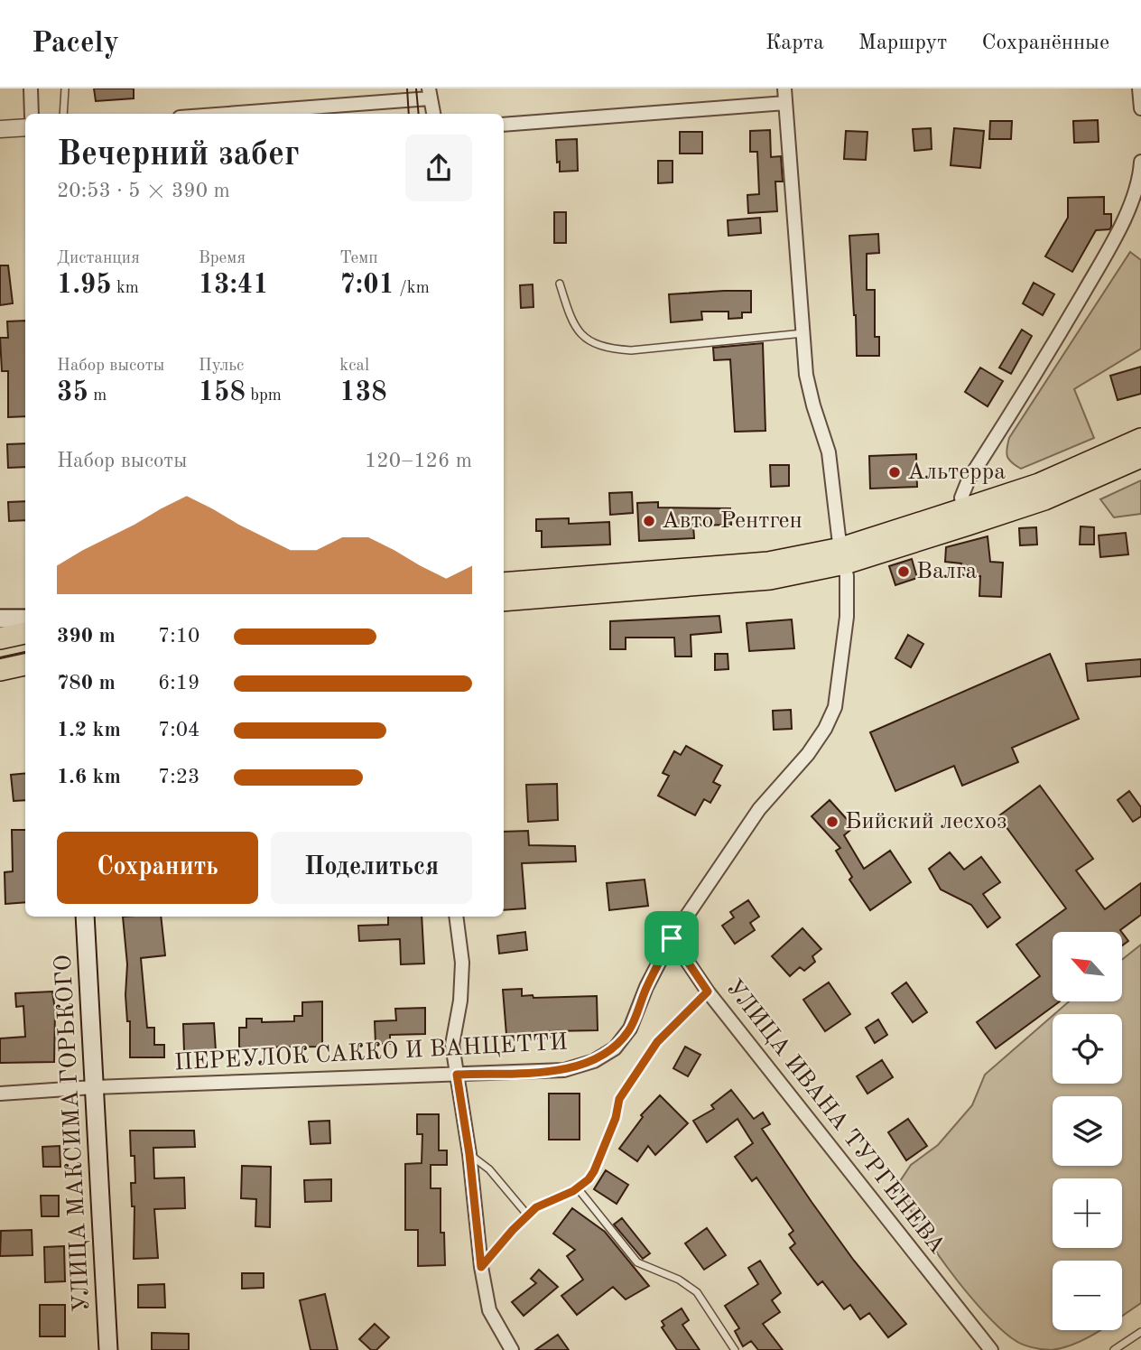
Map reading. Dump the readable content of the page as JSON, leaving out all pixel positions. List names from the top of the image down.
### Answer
{
  "streets": {
    "main road": ["УЛИЦА МАКСИМА ГОРЬКОГО"],
    "street": ["ПЕРЕУЛОК САККО И ВАНЦЕТТИ", "УЛИЦА ИВАНА ТУРГЕНЕВА"]
  },
  "crossings": [
    ["ПЕРЕУЛОК САККО И ВАНЦЕТТИ", "УЛИЦА ИВАНА ТУРГЕНЕВА"],
    ["ПЕРЕУЛОК САККО И ВАНЦЕТТИ", "УЛИЦА МАКСИМА ГОРЬКОГО"]
  ],
  "places": [
    "Альтерра",
    "Авто Рентген",
    "Валга",
    "Бийский лесхоз"
  ],
  "north": "top left",
  "page": {
    "header": "Pacely",
    "nav": ["Карта", "Маршрут", "Сохранённые"],
    "heading": ["Вечерний забег", "20:53 · 5 × 390 m"],
    "stats": [
      ["Дистанция", "1.95 km"],
      ["Время", "13:41"],
      ["Темп", "7:01 /km"],
      ["Набор высоты", "35 m"],
      ["Пульс", "158 bpm"],
      ["kcal", "138"]
    ],
    "chart": ["Набор высоты", "120–126 m"],
    "list": [
      {
        "name": "390 m",
        "note": "7:10"
      },
      {
        "name": "780 m",
        "note": "6:19"
      },
      {
        "name": "1.2 km",
        "note": "7:04"
      },
      {
        "name": "1.6 km",
        "note": "7:23"
      }
    ],
    "buttons": ["Сохранить", "Поделиться"],
    "map_buttons": ["+", "−"]
  }
}
